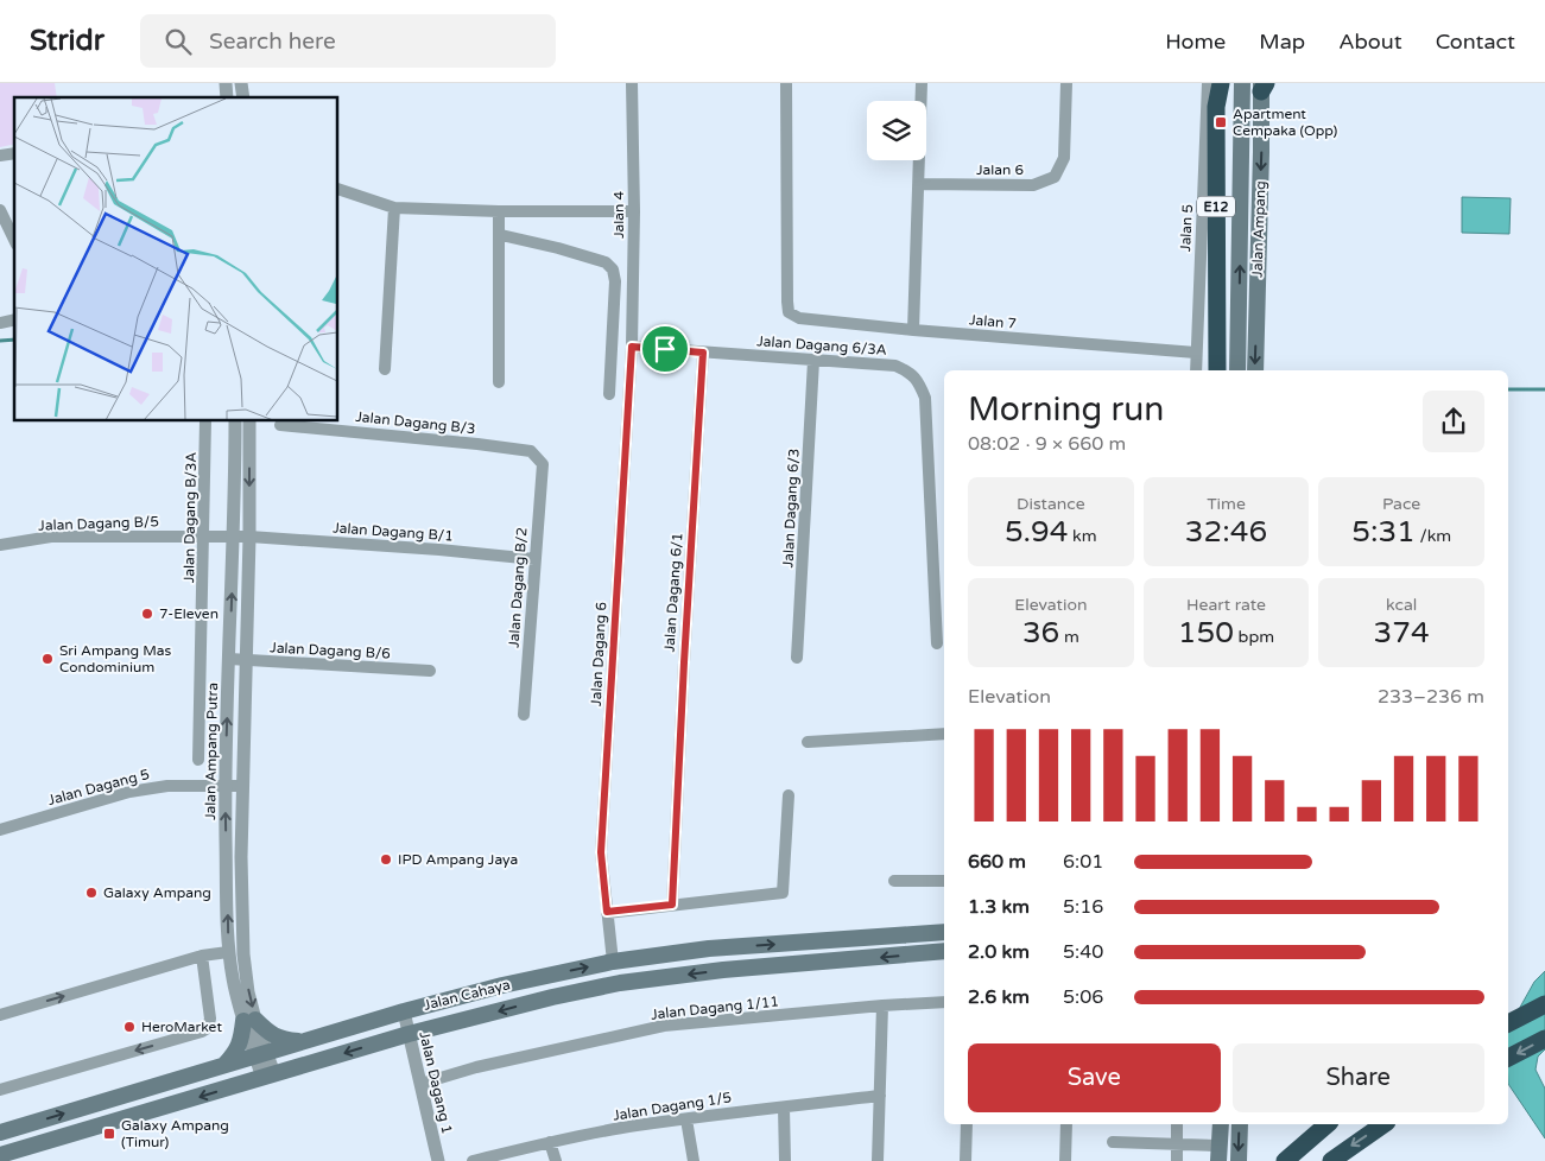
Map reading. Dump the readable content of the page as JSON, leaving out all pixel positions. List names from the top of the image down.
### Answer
{
  "streets": {
    "highway": ["E12"],
    "main road": ["Jalan Ampang", "Jalan Cahaya"],
    "street": [
      "Jalan 6",
      "Jalan 4",
      "Jalan 5",
      "Jalan 7",
      "Jalan Dagang 6/3A",
      "Jalan Dagang B/3",
      "Jalan Dagang 6/3",
      "Jalan Dagang B/3A",
      "Jalan Dagang B/5",
      "Jalan Dagang B/1",
      "Jalan Dagang B/2",
      "Jalan Dagang 6/1",
      "Jalan Dagang B/6",
      "Jalan Dagang 6",
      "Jalan Ampang Putra",
      "Jalan Dagang 5",
      "Jalan Dagang 1/11",
      "Jalan Dagang 1",
      "Jalan Dagang 1/5"
    ]
  },
  "crossings": [
    ["Jalan 4", "Jalan Dagang 6/3A"],
    ["Jalan 4", "Jalan Dagang 6"],
    ["Jalan 5", "Jalan 7"],
    ["Jalan Dagang 6/3A", "Jalan Dagang 6/3"],
    ["Jalan Dagang 6/3A", "Jalan Dagang 6/1"],
    ["Jalan Dagang 6/3A", "Jalan Dagang 6"],
    ["Jalan Dagang B/3", "Jalan Dagang B/2"],
    ["Jalan Dagang B/3A", "Jalan Dagang B/5"],
    ["Jalan Dagang B/5", "Jalan Dagang B/1"],
    ["Jalan Dagang B/5", "Jalan Ampang Putra"],
    ["Jalan Dagang B/1", "Jalan Dagang B/2"],
    ["Jalan Dagang B/1", "Jalan Ampang Putra"],
    ["Jalan Dagang B/6", "Jalan Ampang Putra"],
    ["Jalan Dagang 6", "Jalan Cahaya"],
    ["Jalan Ampang Putra", "Jalan Dagang 5"],
    ["Jalan Ampang Putra", "Jalan Cahaya"],
    ["Jalan Cahaya", "Jalan Dagang 1"],
    ["Jalan Dagang 1/11", "Jalan Dagang 1"]
  ],
  "places": {
    "transit": ["Apartment Cempaka (Opp)", "Galaxy Ampang (Timur)"],
    "other": [
      "7-Eleven",
      "Sri Ampang Mas Condominium",
      "IPD Ampang Jaya",
      "Galaxy Ampang",
      "HeroMarket"
    ]
  },
  "page": {
    "header": "Stridr",
    "search": "Search here",
    "nav": [
      "Home",
      "Map",
      "About",
      "Contact"
    ],
    "heading": ["Morning run", "08:02 · 9 × 660 m"],
    "stats": [
      ["Distance", "5.94 km"],
      ["Time", "32:46"],
      ["Pace", "5:31 /km"],
      ["Elevation", "36 m"],
      ["Heart rate", "150 bpm"],
      ["kcal", "374"]
    ],
    "chart": ["Elevation", "233–236 m"],
    "list": [
      {
        "name": "660 m",
        "note": "6:01"
      },
      {
        "name": "1.3 km",
        "note": "5:16"
      },
      {
        "name": "2.0 km",
        "note": "5:40"
      },
      {
        "name": "2.6 km",
        "note": "5:06"
      }
    ],
    "buttons": ["Save", "Share"]
  }
}
